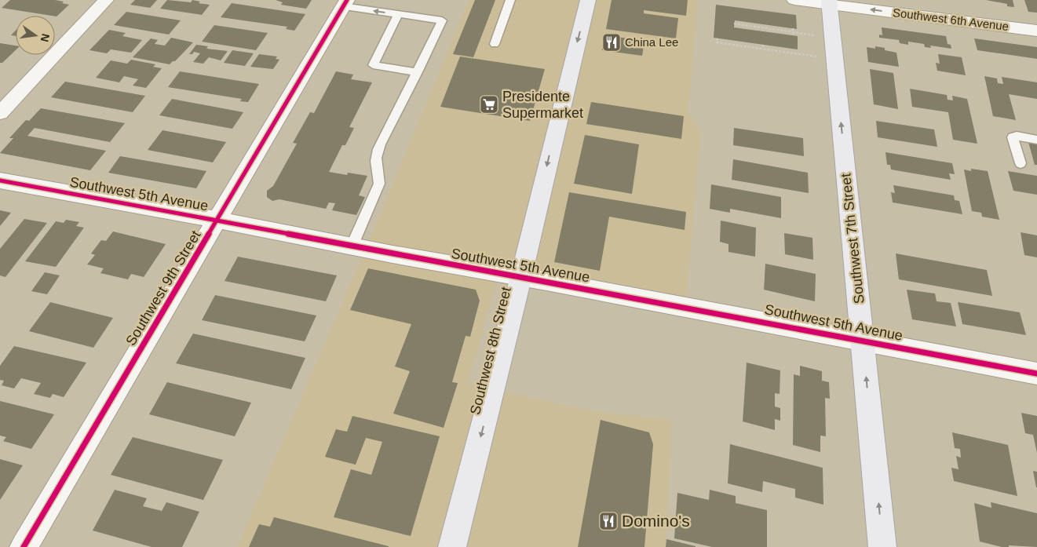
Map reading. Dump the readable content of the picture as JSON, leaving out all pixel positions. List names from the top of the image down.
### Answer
{
  "streets": {
    "main road": ["Southwest 7th Street", "Southwest 8th Street"],
    "street": ["Southwest 6th Avenue", "Southwest 5th Avenue", "Southwest 9th Street"]
  },
  "crossings": [
    ["Southwest 6th Avenue", "Southwest 7th Street"],
    ["Southwest 5th Avenue", "Southwest 7th Street"],
    ["Southwest 5th Avenue", "Southwest 9th Street"],
    ["Southwest 5th Avenue", "Southwest 8th Street"]
  ],
  "one_way": ["Southwest 6th Avenue", "Southwest 7th Street", "Southwest 8th Street"],
  "places": {
    "restaurant": ["China Lee", "Domino's"],
    "supermarket": ["Presidente Supermarket"]
  },
  "north": "right"
}
